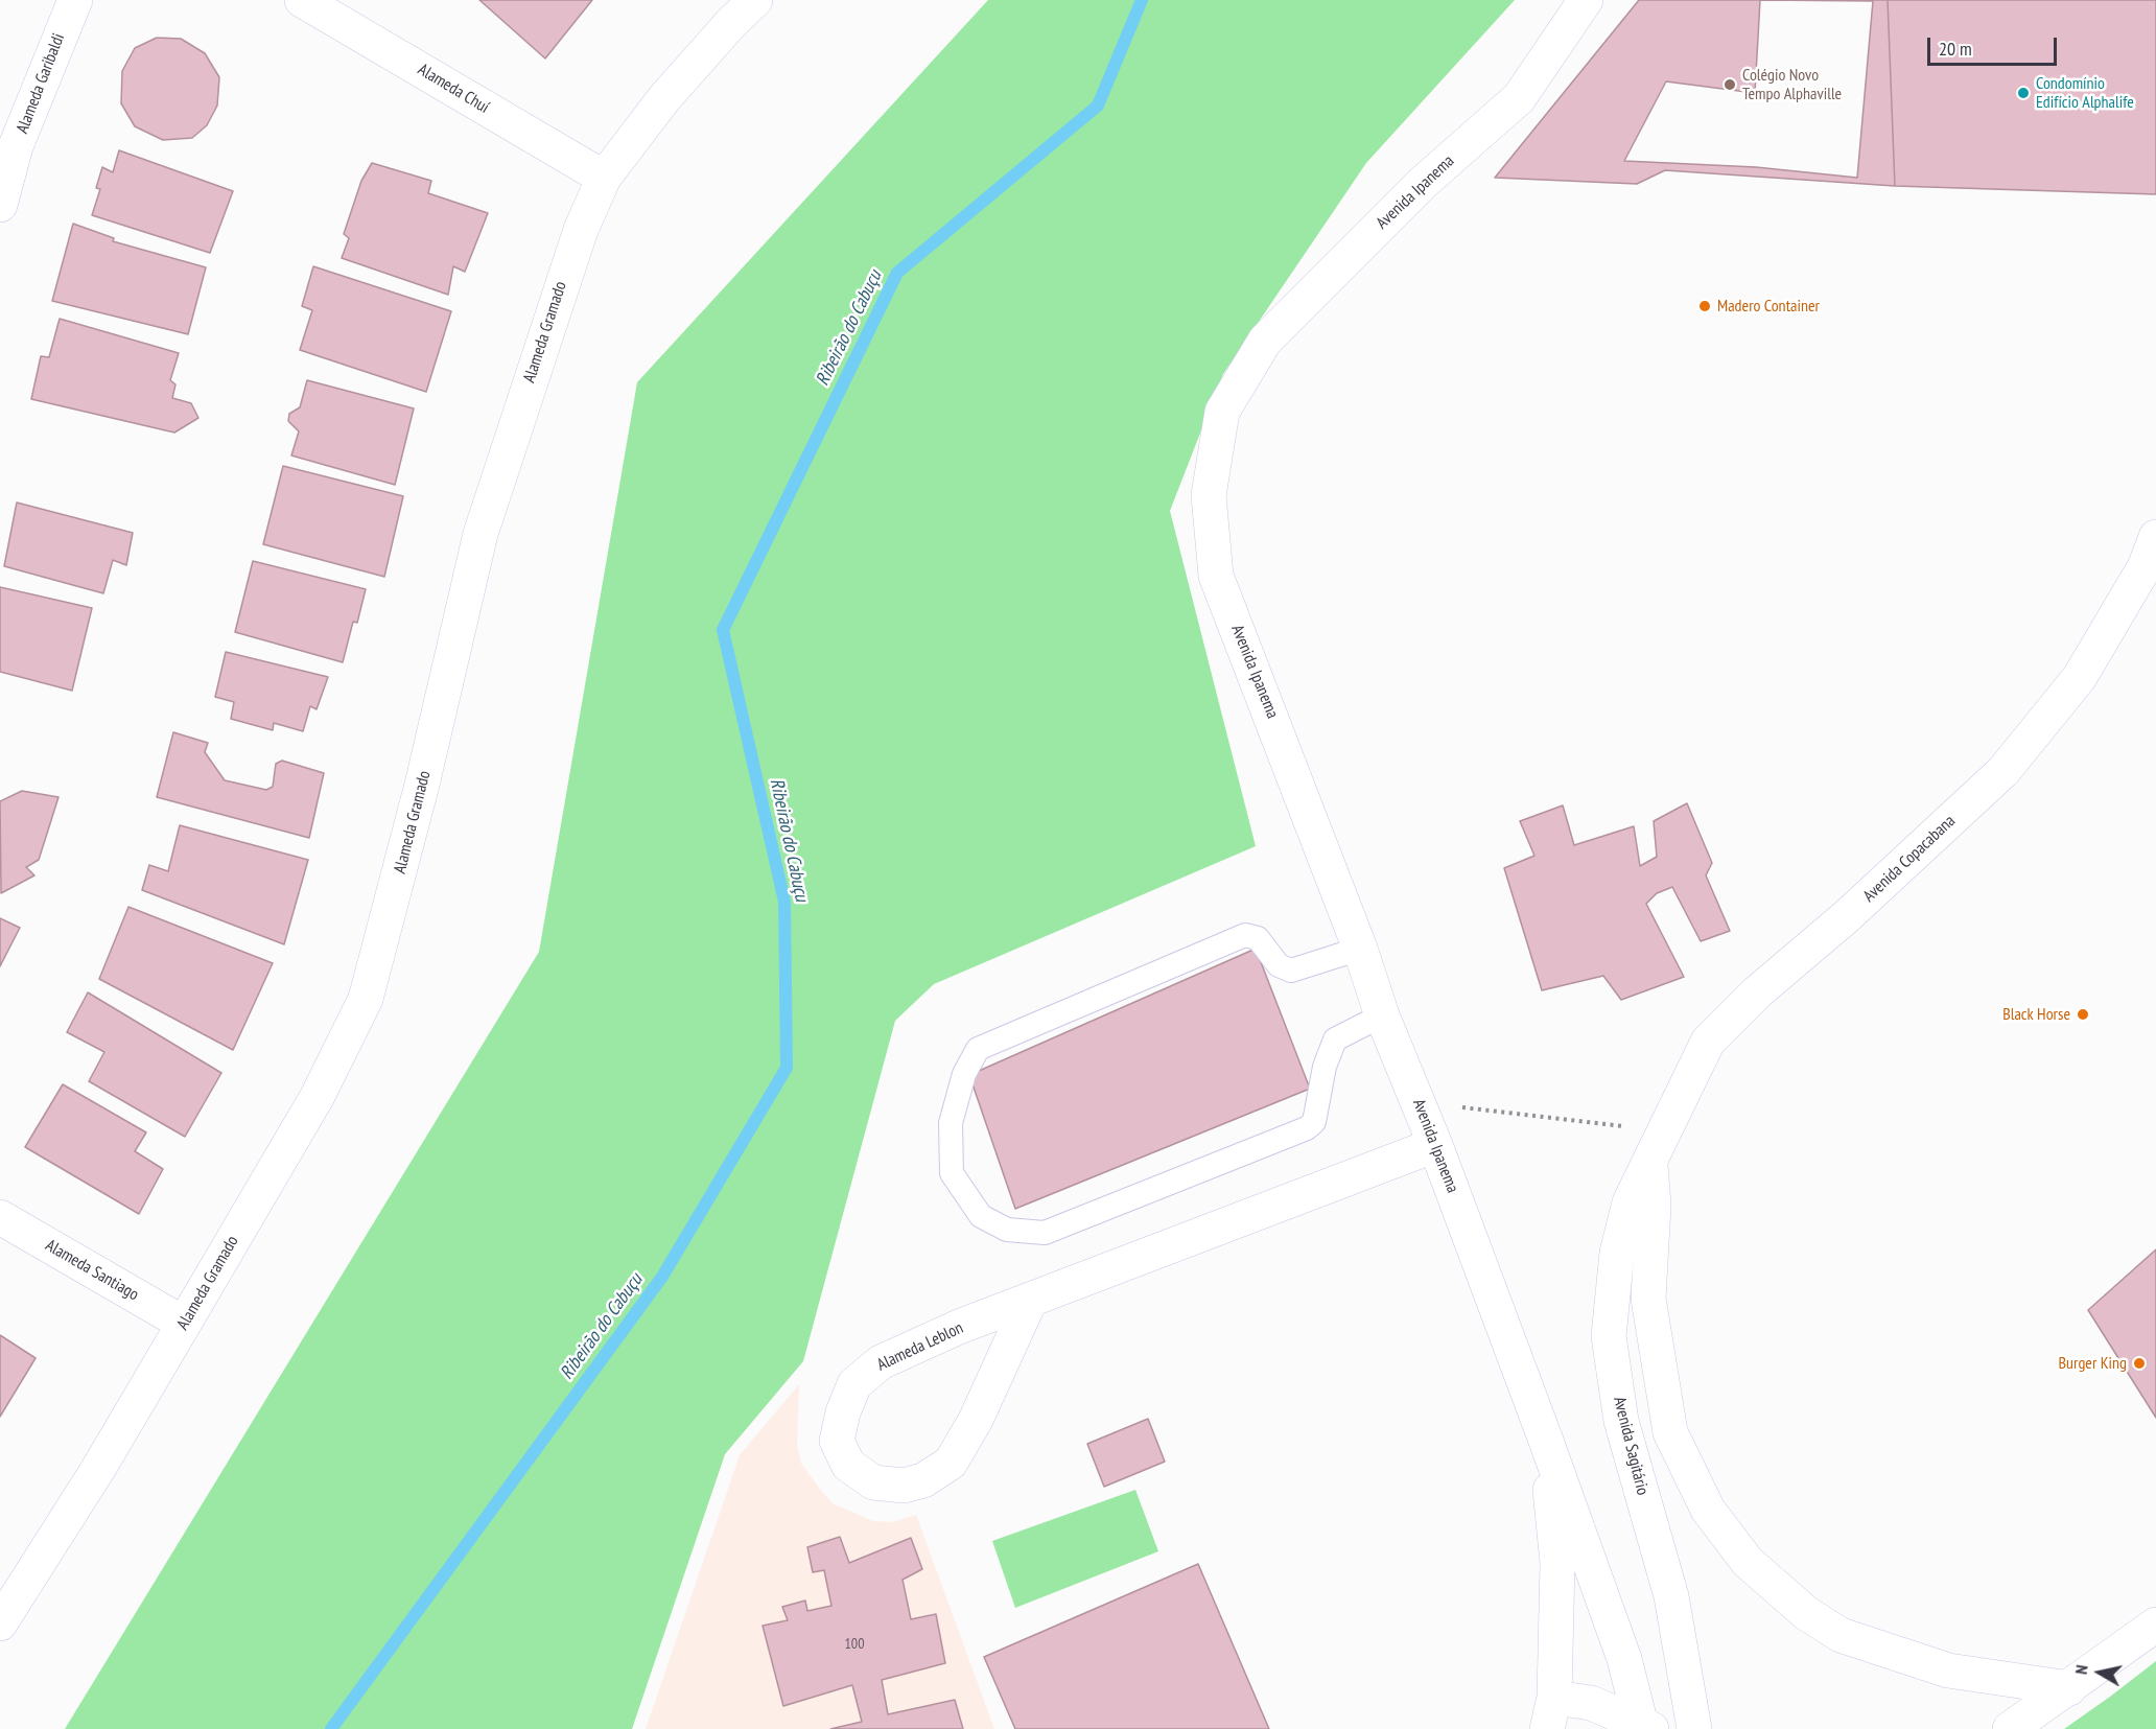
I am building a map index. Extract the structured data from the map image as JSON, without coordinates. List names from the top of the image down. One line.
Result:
{"streets":{"street":["Alameda Garibaldi","Alameda Chuí","Avenida Ipanema","Alameda Gramado","Avenida Copacabana","Alameda Santiago","Alameda Leblon","Avenida Sagitário"]},"crossings":[["Alameda Chuí","Alameda Gramado"],["Avenida Ipanema","Alameda Leblon"],["Alameda Gramado","Alameda Santiago"],["Avenida Copacabana","Avenida Sagitário"]],"water":["Ribeirão do Cabuçu"],"places":["Colégio Novo Tempo Alphaville","Condomínio Edifício Alphalife","Madero Container","Black Horse","Burger King"],"house_numbers":["100"],"scale_bar":"20 m","north":"left"}
